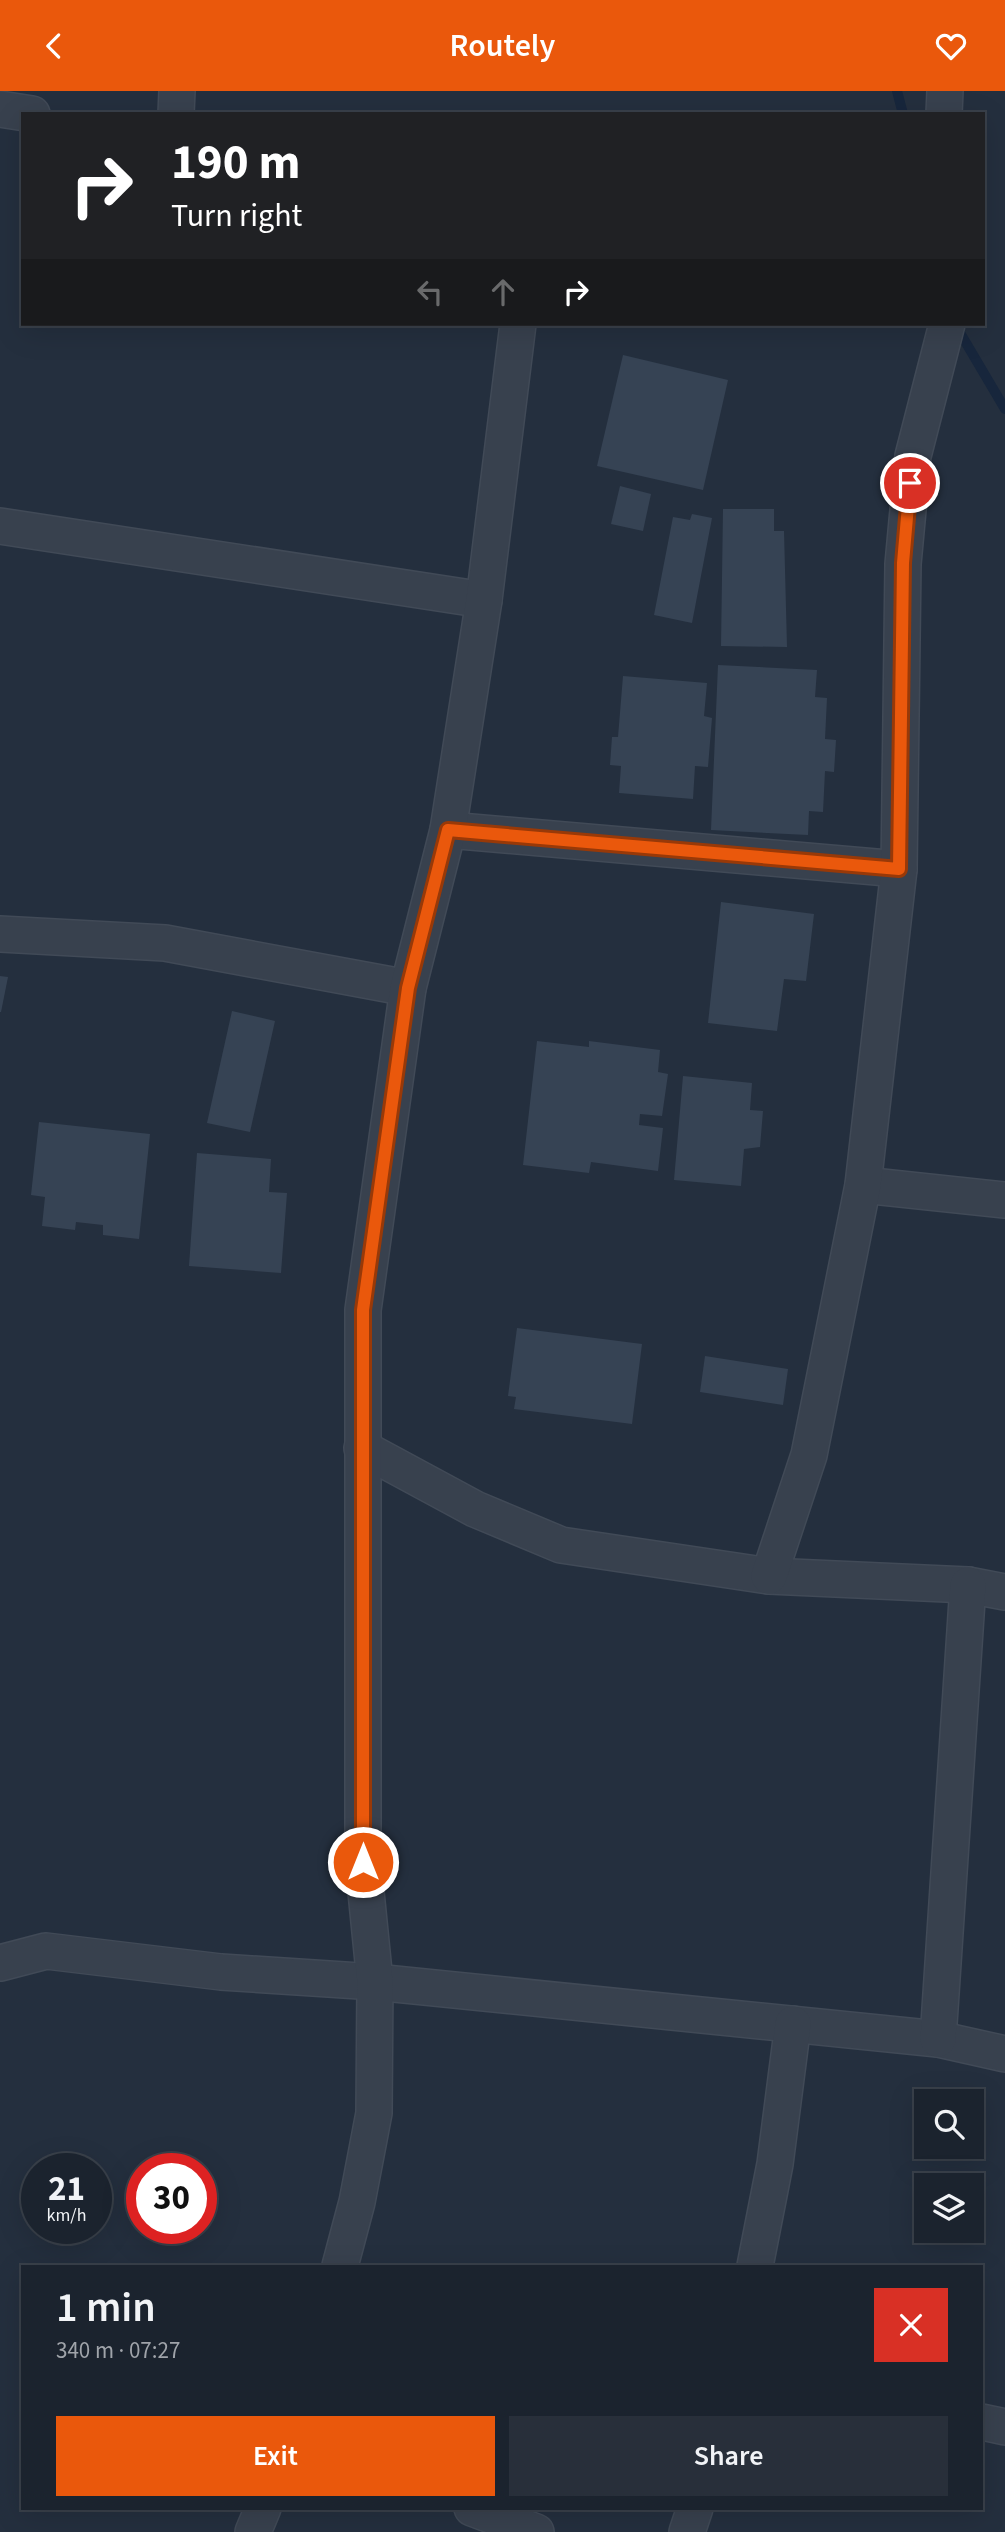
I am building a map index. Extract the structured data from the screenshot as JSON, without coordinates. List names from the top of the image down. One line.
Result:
{"page":{"header":"Routely","turn":["190 m","Turn right"],"speed":"21 km/h","limit":"30","heading":["1 min","340 m · 07:27"],"buttons":["Exit","Share"]}}
